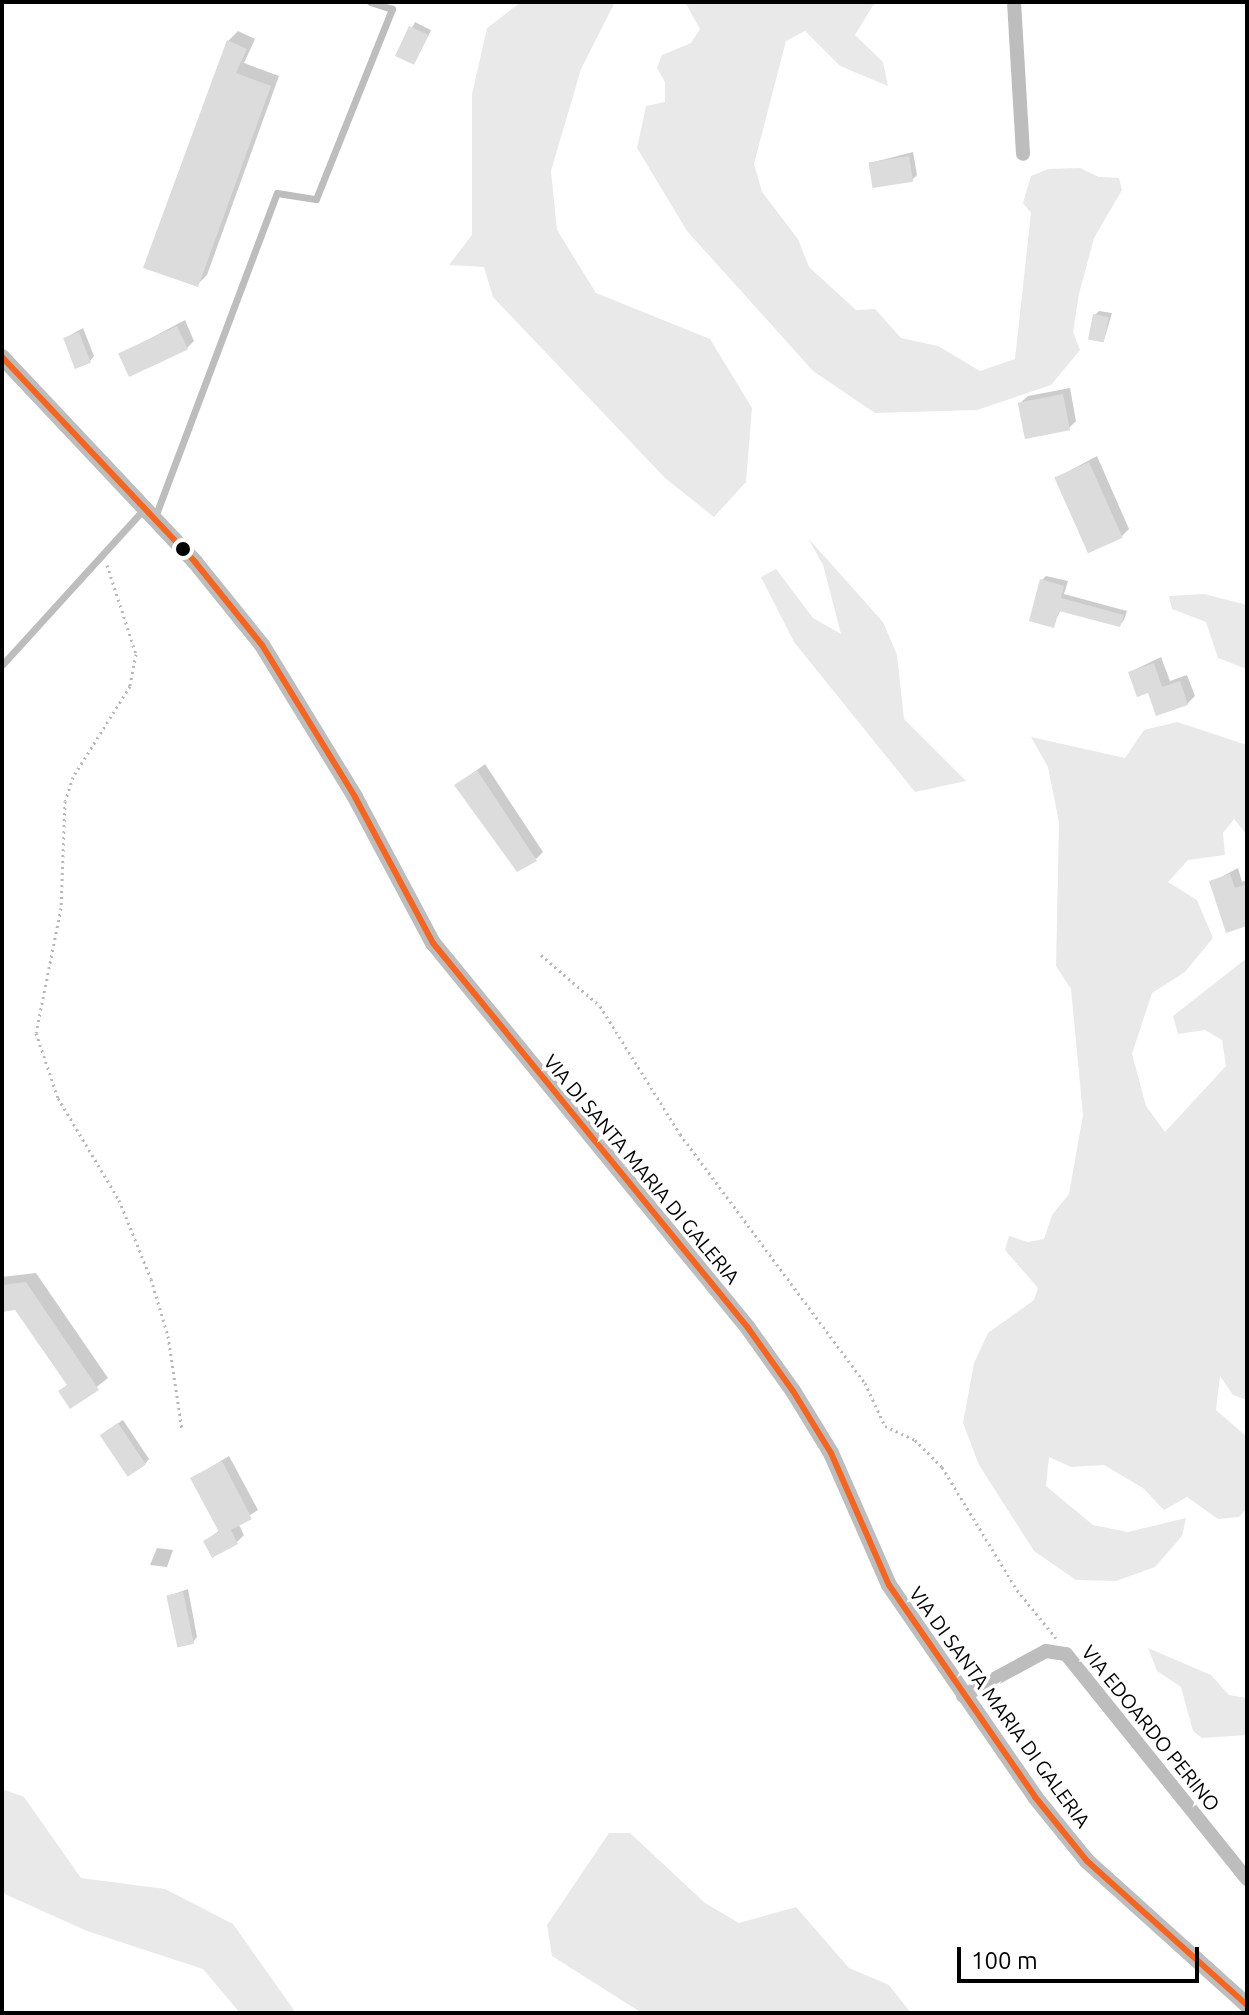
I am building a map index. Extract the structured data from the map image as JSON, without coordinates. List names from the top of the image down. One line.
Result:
{"streets":{"street":["VIA DI SANTA MARIA DI GALERIA","VIA EDOARDO PERINO"]},"crossings":[["VIA DI SANTA MARIA DI GALERIA","VIA EDOARDO PERINO"]],"scale_bar":"100 m"}
